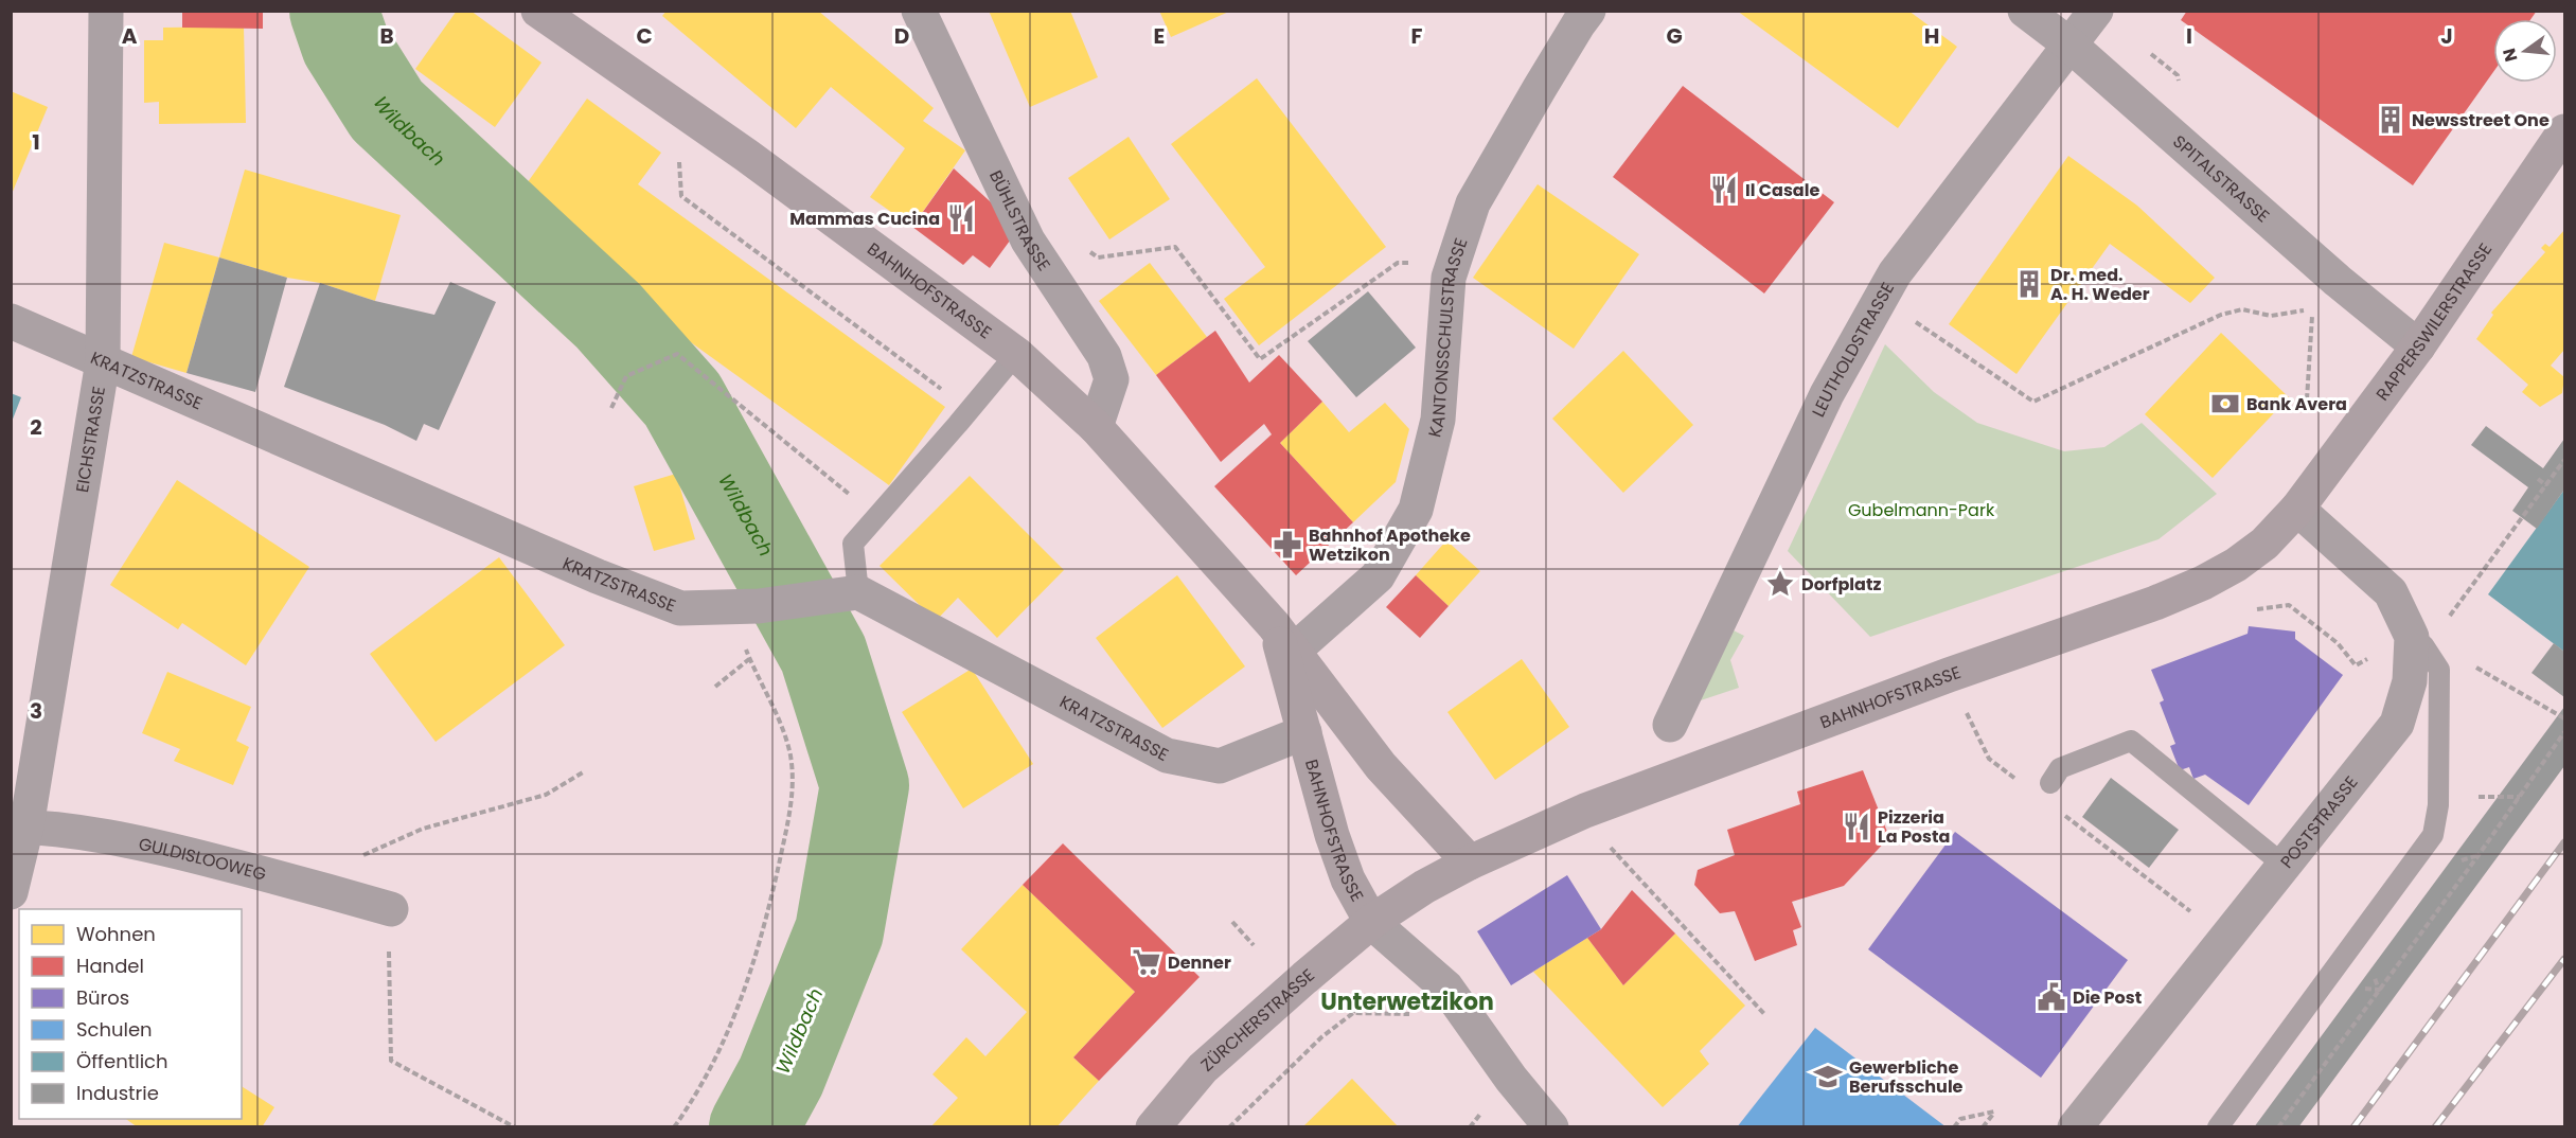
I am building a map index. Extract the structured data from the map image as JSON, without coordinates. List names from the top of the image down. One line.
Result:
{"streets":{"main road":["BAHNHOFSTRASSE","RAPPERSWILERSTRASSE","ZÜRCHERSTRASSE"],"street":["SPITALSTRASSE","BÜHLSTRASSE","KANTONSSCHULSTRASSE","LEUTHOLDSTRASSE","KRATZSTRASSE","EICHSTRASSE","POSTSTRASSE","GULDISLOOWEG"]},"crossings":[["SPITALSTRASSE","RAPPERSWILERSTRASSE"],["SPITALSTRASSE","LEUTHOLDSTRASSE"],["BÜHLSTRASSE","BAHNHOFSTRASSE"],["BAHNHOFSTRASSE","RAPPERSWILERSTRASSE"],["BAHNHOFSTRASSE","KANTONSSCHULSTRASSE"],["BAHNHOFSTRASSE","KRATZSTRASSE"],["BAHNHOFSTRASSE","POSTSTRASSE"],["BAHNHOFSTRASSE","ZÜRCHERSTRASSE"],["RAPPERSWILERSTRASSE","POSTSTRASSE"],["KRATZSTRASSE","EICHSTRASSE"],["EICHSTRASSE","GULDISLOOWEG"]],"districts":["Unterwetzikon"],"water":["Wildbach"],"parks":["Gubelmann-Park"],"places":{"building":["Newsstreet One","Dr. med. A. H. Weder"],"restaurant":["Il Casale","Mammas Cucina","Pizzeria La Posta"],"bank":["Bank Avera"],"pharmacy":["Bahnhof Apotheke Wetzikon"],"place":["Dorfplatz"],"supermarket":["Denner"],"public building":["Die Post"],"school or university":["Gewerbliche Berufsschule"]},"legend":["Wohnen","Handel","Büros","Schulen","Öffentlich","Industrie"],"north":"left","grid":{"columns":["A","B","C","D","E","F","G","H","I","J"],"rows":["1","2","3"]}}
